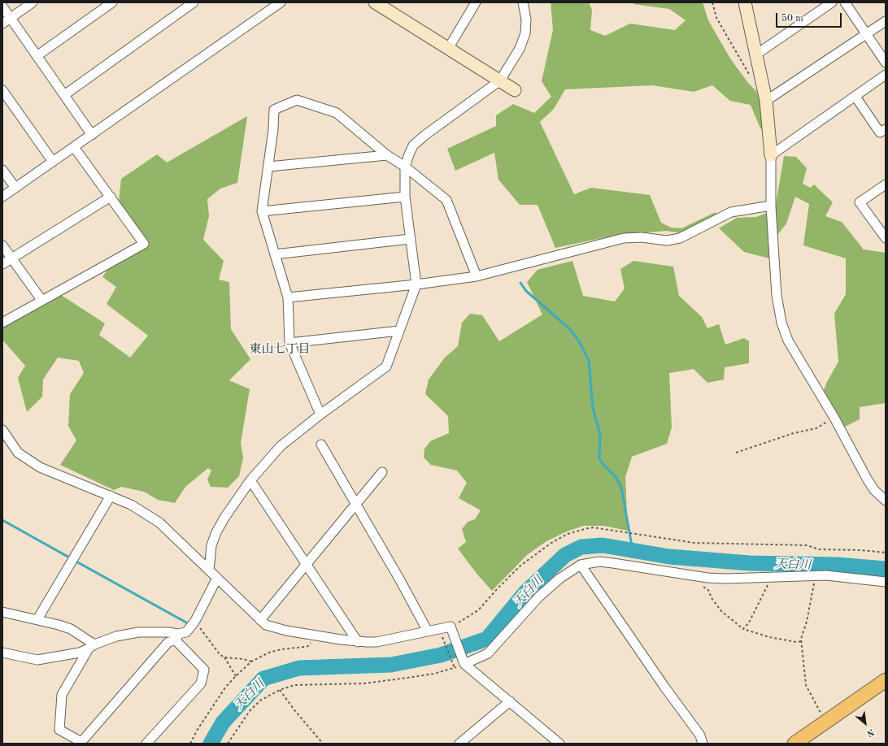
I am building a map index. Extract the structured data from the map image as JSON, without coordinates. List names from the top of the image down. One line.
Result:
{"districts":["東山七丁目"],"water":["天白川"],"scale_bar":"50 m","north":"bottom right"}
